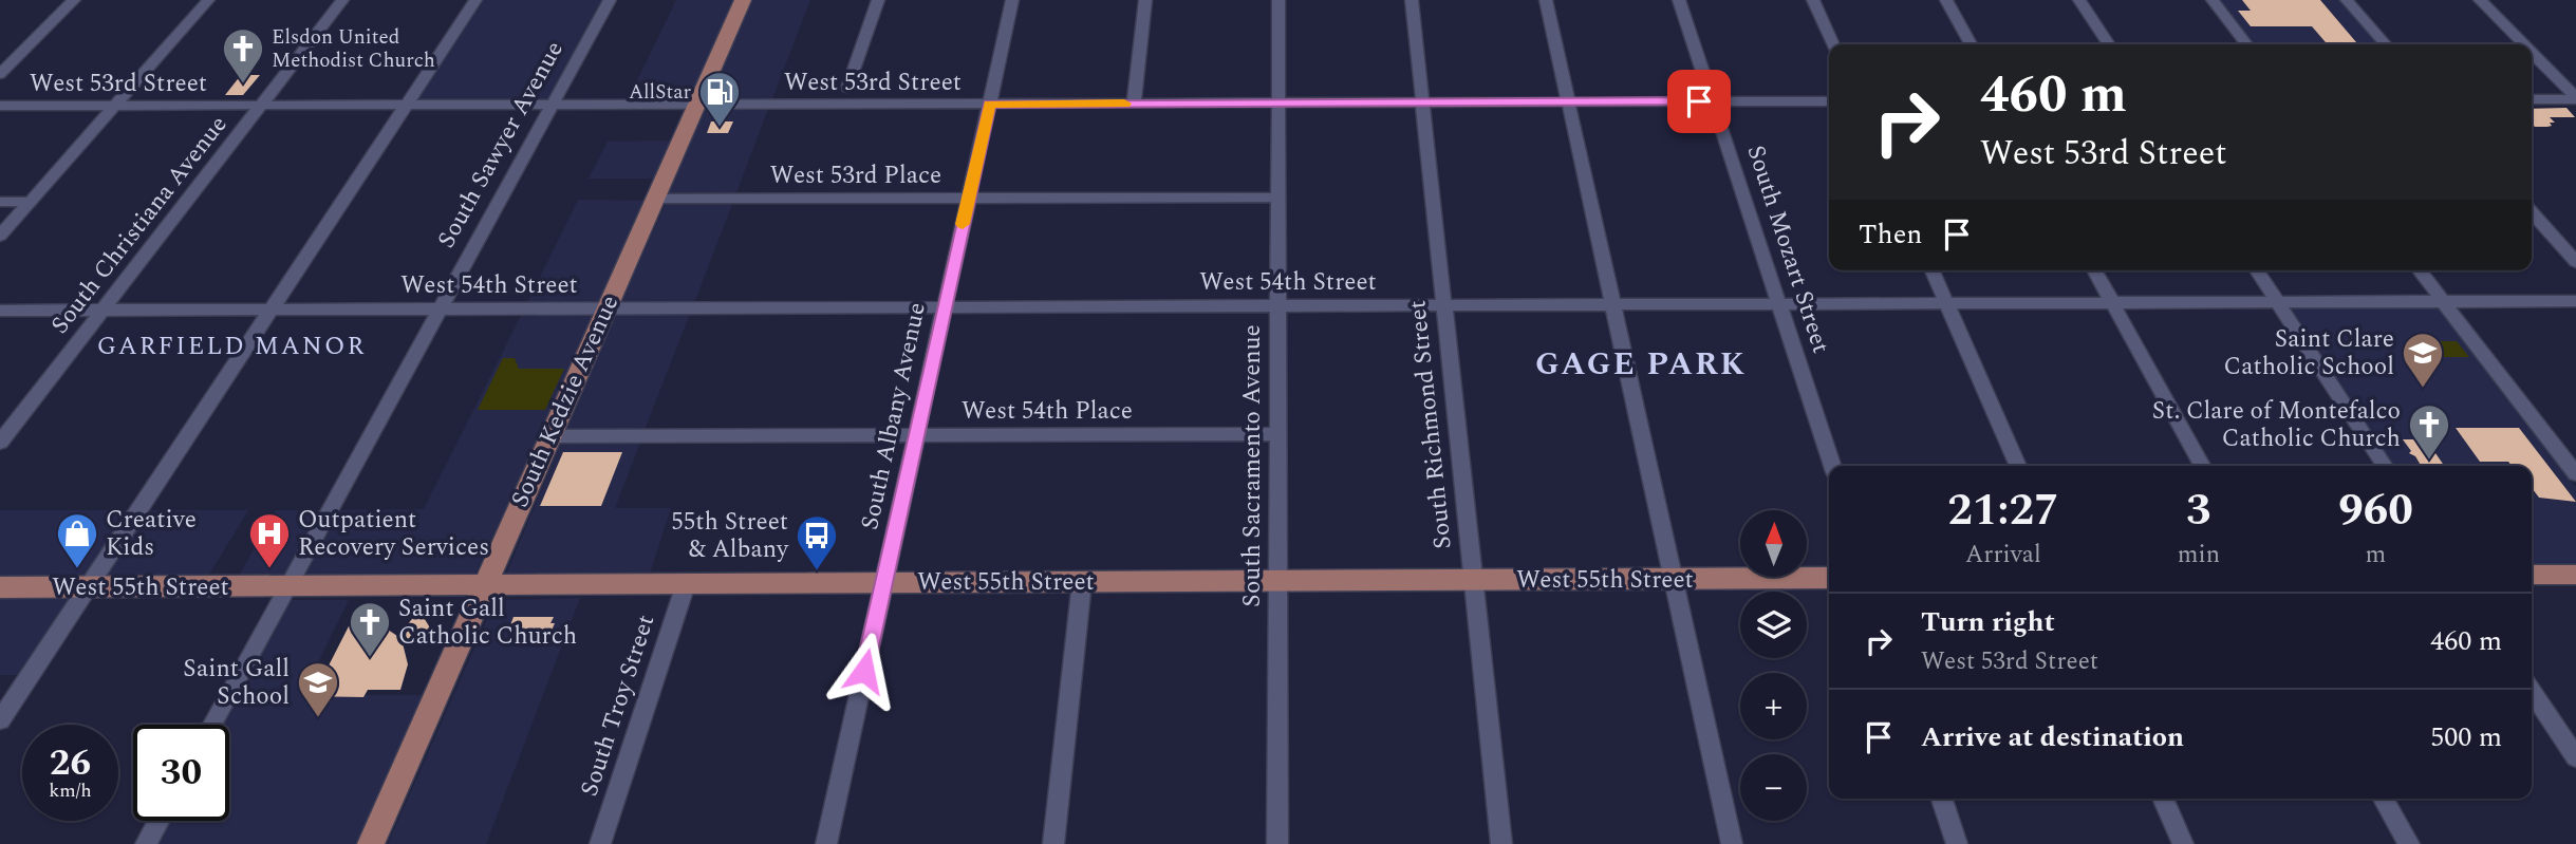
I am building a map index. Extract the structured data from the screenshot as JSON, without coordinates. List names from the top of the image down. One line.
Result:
{"streets":{"main road":["South Kedzie Avenue","West 55th Street"],"street":["West 53rd Street","South Sawyer Avenue","West 53rd Place","South Christiana Avenue","South Mozart Street","West 54th Street","West 54th Place","South Albany Avenue","South Richmond Street","South Sacramento Avenue","South Troy Street"]},"crossings":[["West 53rd Street","South Sawyer Avenue"],["West 53rd Street","South Christiana Avenue"],["West 53rd Street","South Mozart Street"],["West 53rd Street","South Kedzie Avenue"],["West 53rd Street","South Albany Avenue"],["West 53rd Street","South Richmond Street"],["West 53rd Street","South Sacramento Avenue"],["South Sawyer Avenue","West 54th Street"],["South Sawyer Avenue","West 55th Street"],["West 53rd Place","South Kedzie Avenue"],["West 53rd Place","South Albany Avenue"],["West 53rd Place","South Sacramento Avenue"],["South Christiana Avenue","West 54th Street"],["South Mozart Street","West 54th Street"],["West 54th Street","South Kedzie Avenue"],["West 54th Street","South Albany Avenue"],["West 54th Street","South Richmond Street"],["West 54th Street","South Sacramento Avenue"],["South Kedzie Avenue","West 54th Place"],["South Kedzie Avenue","West 55th Street"],["West 54th Place","South Albany Avenue"],["West 54th Place","South Sacramento Avenue"],["South Albany Avenue","West 55th Street"],["South Richmond Street","West 55th Street"],["South Sacramento Avenue","West 55th Street"],["West 55th Street","South Troy Street"]],"districts":["GARFIELD MANOR","GAGE PARK"],"places":{"church":["Elsdon United Methodist Church","St. Clare of Montefalco Catholic Church","Saint Gall Catholic Church"],"fuel station":["AllStar"],"school or university":["Saint Clare Catholic School","Saint Gall School"],"shop":["Creative Kids"],"hospital":["Outpatient Recovery Services"],"bus stop":["55th Street & Albany"]},"north":"top","page":{"turn":["460 m","West 53rd Street"],"then":"Then","eta":["21:27","Arrival","3","min","960","m"],"map_buttons":["+","−"],"list":[{"name":"Turn right","note":"West 53rd Street","value":"460 m"},{"name":"Arrive at destination","value":"500 m"}],"speed":"26 km/h","limit":"30"}}
